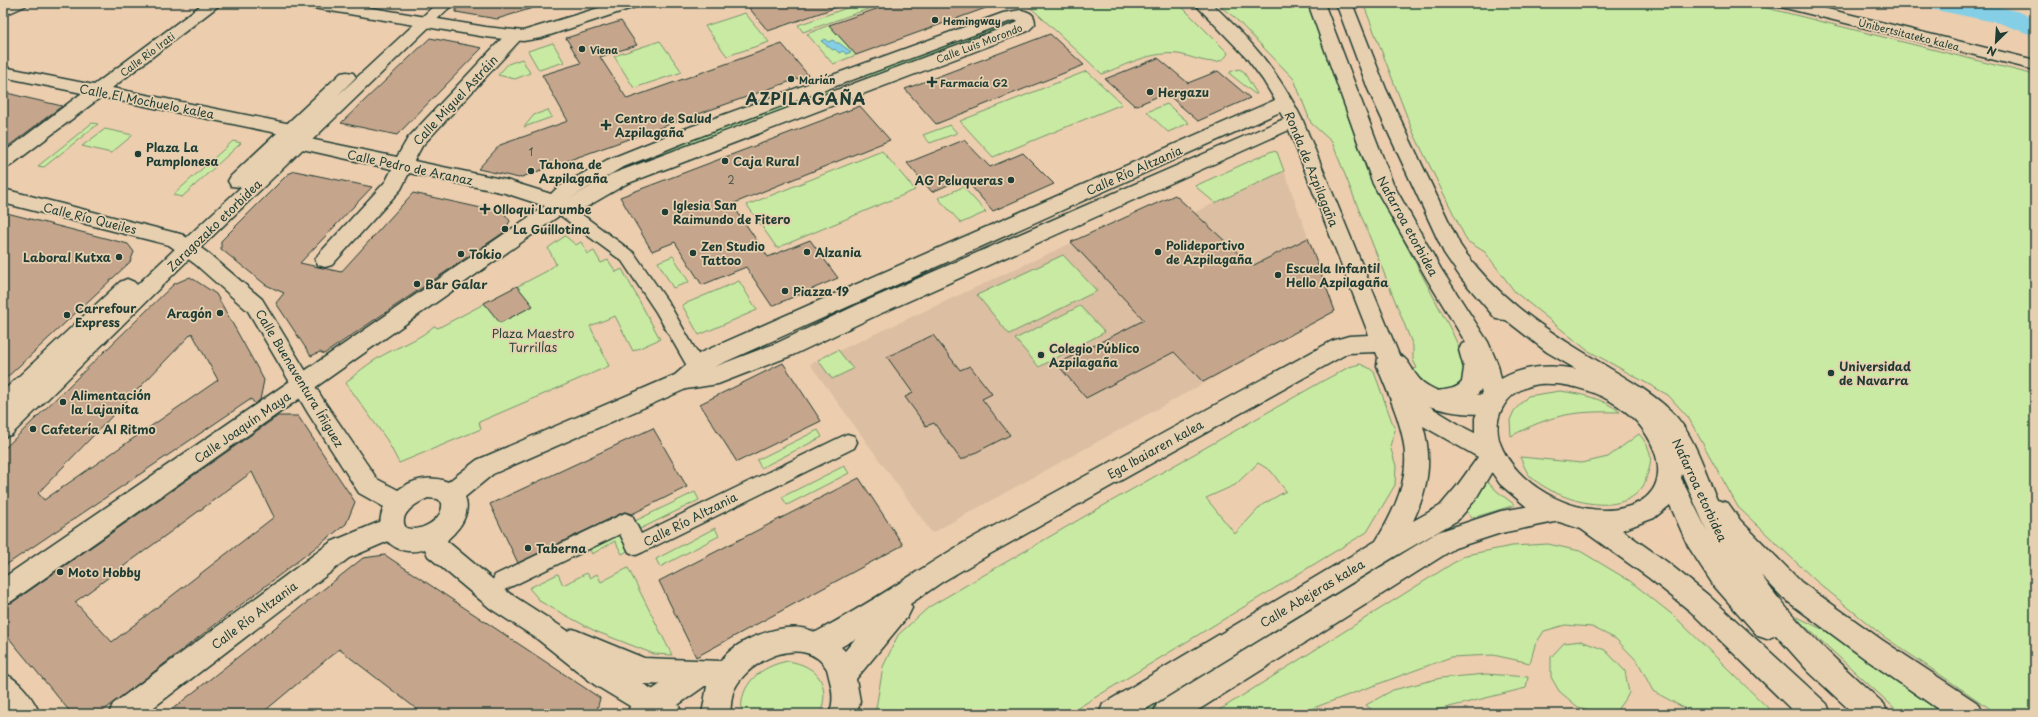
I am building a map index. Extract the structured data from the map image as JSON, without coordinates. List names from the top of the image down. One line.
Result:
{"streets":{"street":["Unibertsitateko kalea","Calle Luis Morondo","Calle Río Irati","Calle Miguel Astráin","Calle El Mochuelo kalea","Calle Pedro de Aranaz","Ronda de Azpilagaña","Calle Río Altzania","Calle Río Queiles","Zaragozako etorbidea","Nafarroa etorbidea","Calle Buenaventura Íñiguez","Calle Joaquín Maya","Ega Ibaiaren kalea","Calle Abejeras kalea"]},"crossings":[["Calle Luis Morondo","Calle Pedro de Aranaz"],["Calle Luis Morondo","Calle Joaquín Maya"],["Calle Río Irati","Calle El Mochuelo kalea"],["Calle Miguel Astráin","Calle Pedro de Aranaz"],["Calle El Mochuelo kalea","Calle Pedro de Aranaz"],["Calle El Mochuelo kalea","Zaragozako etorbidea"],["Calle Pedro de Aranaz","Calle Río Altzania"],["Calle Pedro de Aranaz","Zaragozako etorbidea"],["Calle Pedro de Aranaz","Calle Joaquín Maya"],["Ronda de Azpilagaña","Calle Río Altzania"],["Ronda de Azpilagaña","Nafarroa etorbidea"],["Ronda de Azpilagaña","Ega Ibaiaren kalea"],["Ronda de Azpilagaña","Calle Abejeras kalea"],["Calle Río Altzania","Calle Buenaventura Íñiguez"],["Calle Río Queiles","Zaragozako etorbidea"],["Calle Río Queiles","Calle Buenaventura Íñiguez"],["Zaragozako etorbidea","Calle Buenaventura Íñiguez"],["Calle Buenaventura Íñiguez","Calle Joaquín Maya"]],"districts":["AZPILAGAÑA"],"parks":["Plaza Maestro Turrillas"],"places":{"other":["Hemingway","Viena","Marián","Hergazu","Plaza La Pamplonesa","Caja Rural","Tahona de Azpilagaña","AG Peluqueras","Iglesia San Raimundo de Fitero","La Guillotina","Alzania","Polideportivo de Azpilagaña","Zen Studio Tattoo","Tokio","Laboral Kutxa","Escuela Infantil Hello Azpilagaña","Bar Galar","Piazza 19","Aragón","Carrefour Express","Colegio Público Azpilagaña","Universidad de Navarra","Alimentación la Lajanita","Cafetería Al Ritmo","Taberna","Moto Hobby"],"health":["Farmacía G2","Centro de Salud Azpilagaña","Olloqui Larumbe"]},"house_numbers":["1","2"],"north":"bottom left"}
